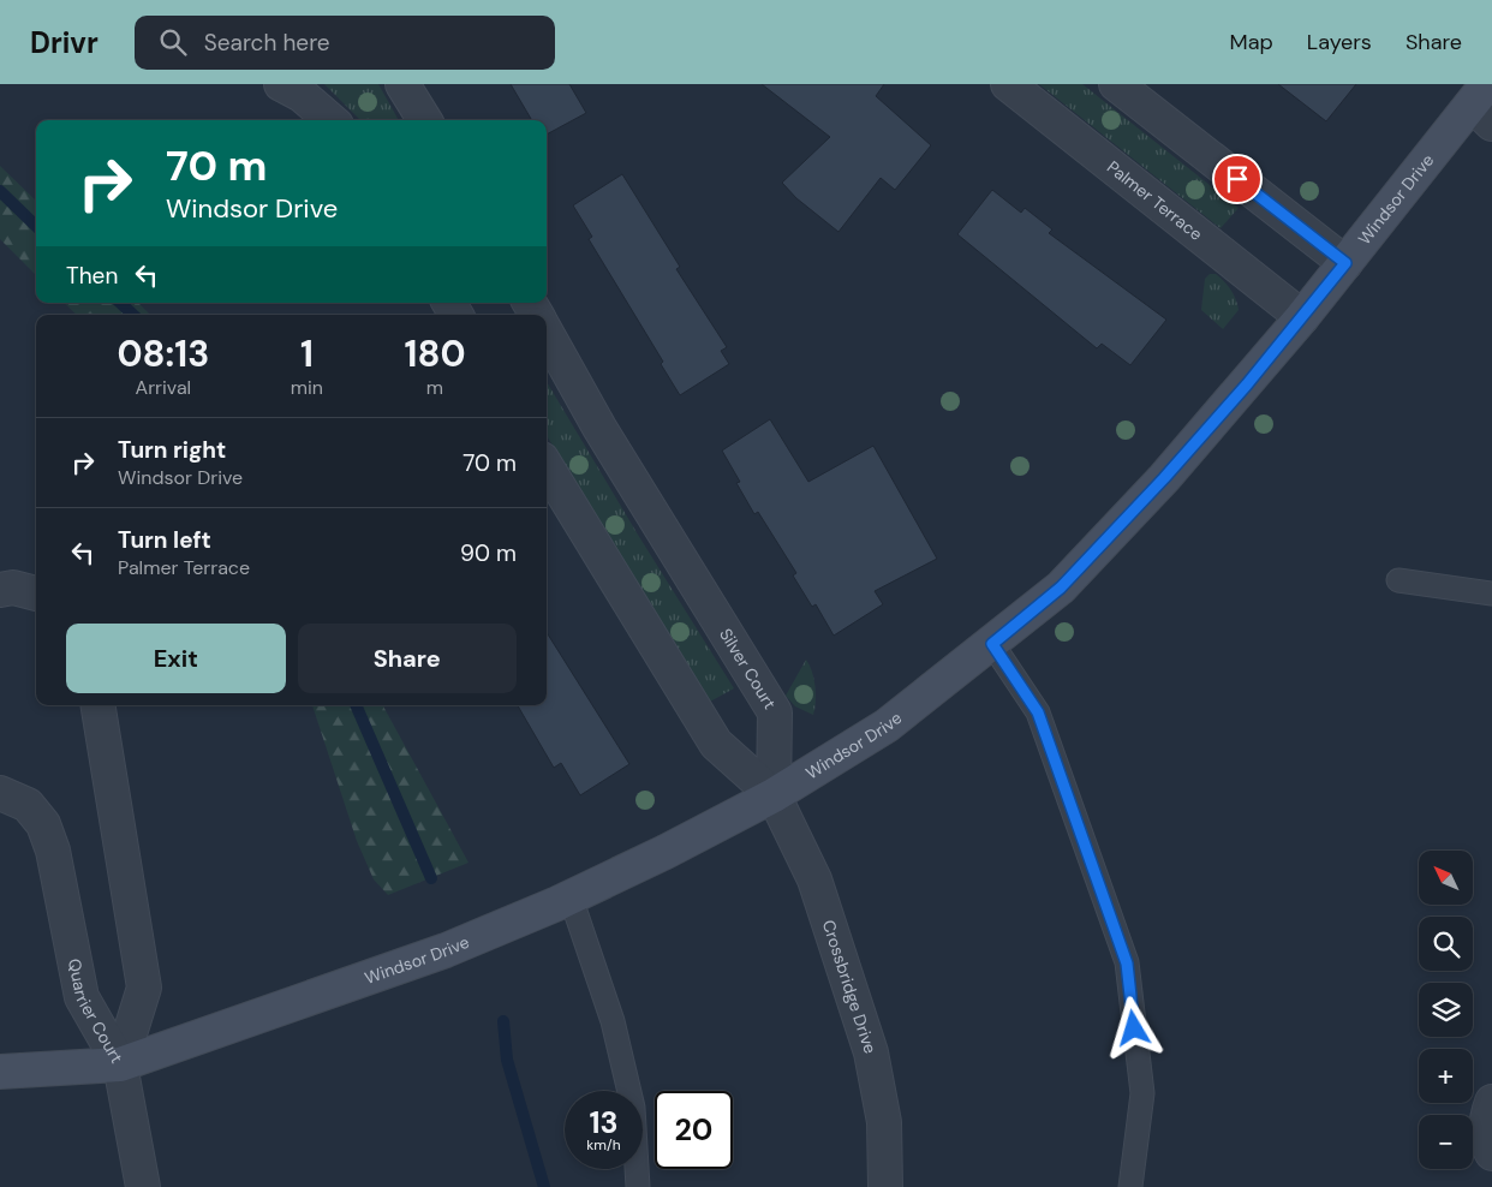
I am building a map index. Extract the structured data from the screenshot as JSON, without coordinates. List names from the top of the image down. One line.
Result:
{"streets":{"street":["Windsor Drive","Palmer Terrace","Silver Court","Crossbridge Drive","Quarrier Court"]},"crossings":[["Windsor Drive","Palmer Terrace"],["Windsor Drive","Silver Court"],["Windsor Drive","Crossbridge Drive"],["Windsor Drive","Quarrier Court"],["Silver Court","Crossbridge Drive"]],"north":"top left","page":{"header":"Drivr","search":"Search here","nav":["Map","Layers","Share"],"turn":["70 m","Windsor Drive"],"then":"Then","eta":["08:13","Arrival","1","min","180","m"],"list":[{"name":"Turn right","note":"Windsor Drive","value":"70 m"},{"name":"Turn left","note":"Palmer Terrace","value":"90 m"}],"buttons":["Exit","Share"],"map_buttons":["+","−"],"speed":"13 km/h","limit":"20"}}
